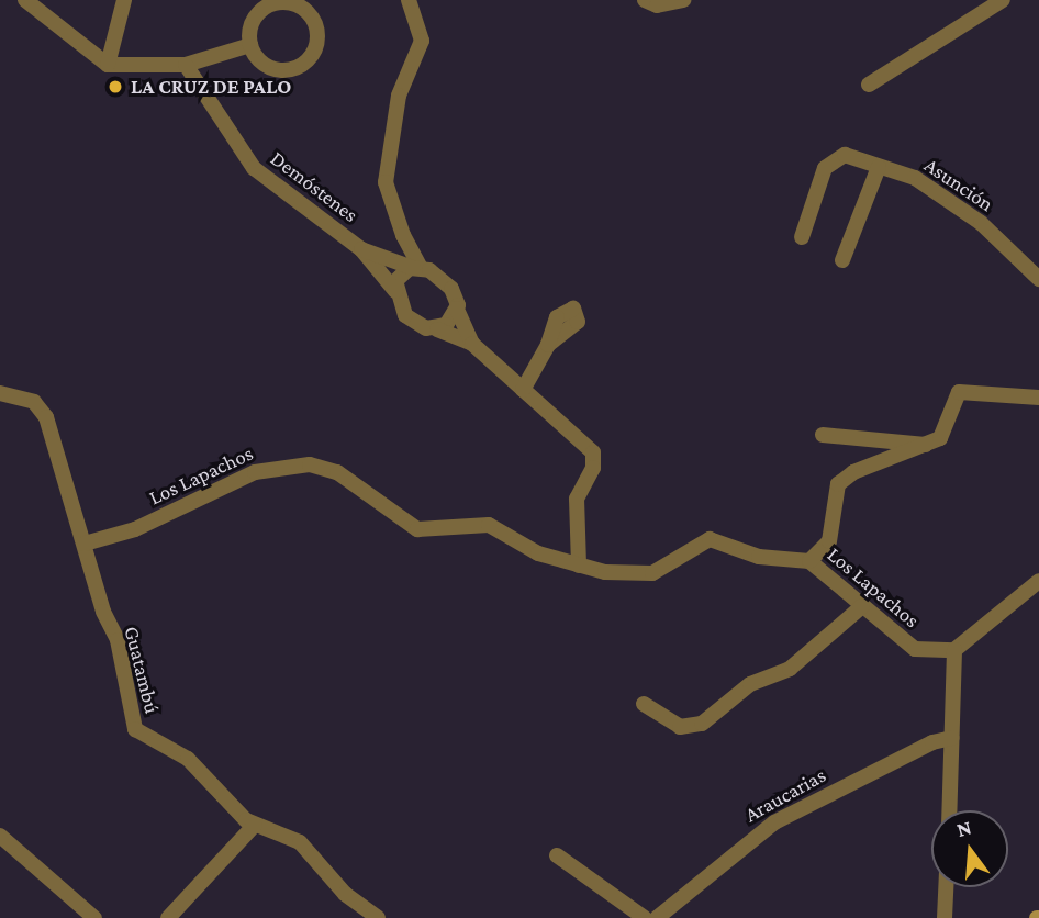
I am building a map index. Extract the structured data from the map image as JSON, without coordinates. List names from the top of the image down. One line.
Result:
{"streets":{"street":["Asunción","Demóstenes","Los Lapachos","Guatambú","Araucarias"]},"crossings":[["Los Lapachos","Guatambú"]],"places":["LA CRUZ DE PALO"],"north":"top"}
